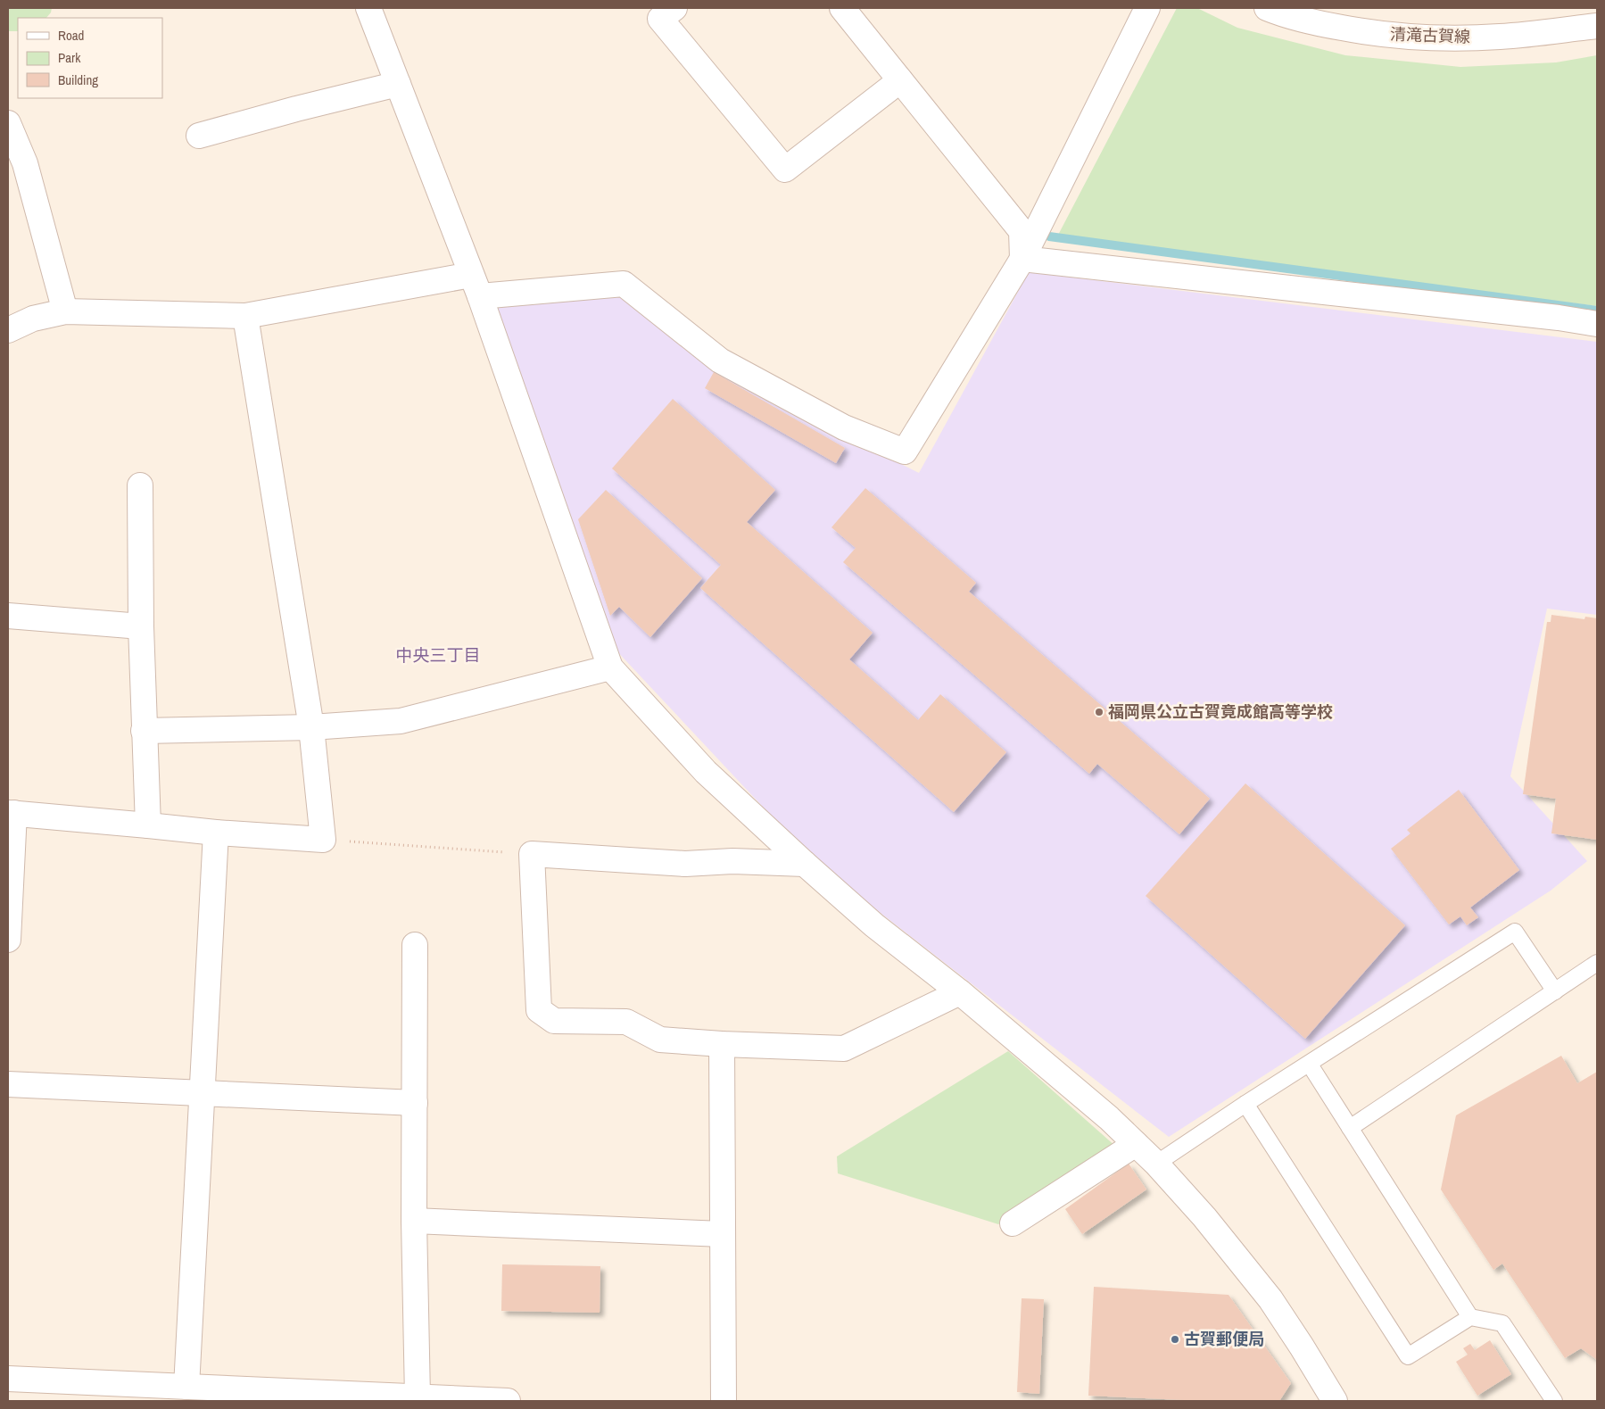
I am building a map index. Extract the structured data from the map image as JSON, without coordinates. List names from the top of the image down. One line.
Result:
{"streets":{"street":["清滝古賀線"]},"districts":["中央三丁目"],"places":["福岡県公立古賀竟成館高等学校","古賀郵便局"],"legend":["Road","Park","Building"]}
